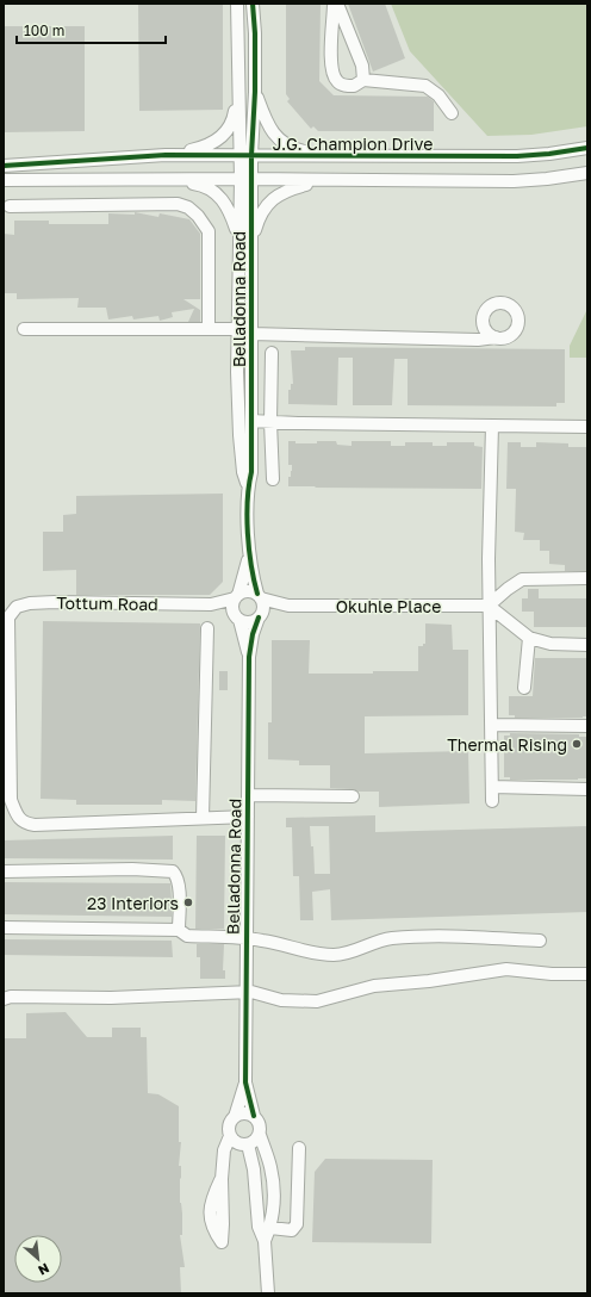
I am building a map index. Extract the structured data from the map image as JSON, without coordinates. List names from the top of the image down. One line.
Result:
{"streets":{"street":["J.G. Champion Drive","Belladonna Road","Tottum Road","Okuhle Place"]},"crossings":[["J.G. Champion Drive","Belladonna Road"],["Belladonna Road","Tottum Road"],["Belladonna Road","Okuhle Place"],["Tottum Road","Okuhle Place"]],"places":["Thermal Rising","23 Interiors"],"scale_bar":"100 m","north":"bottom right"}
